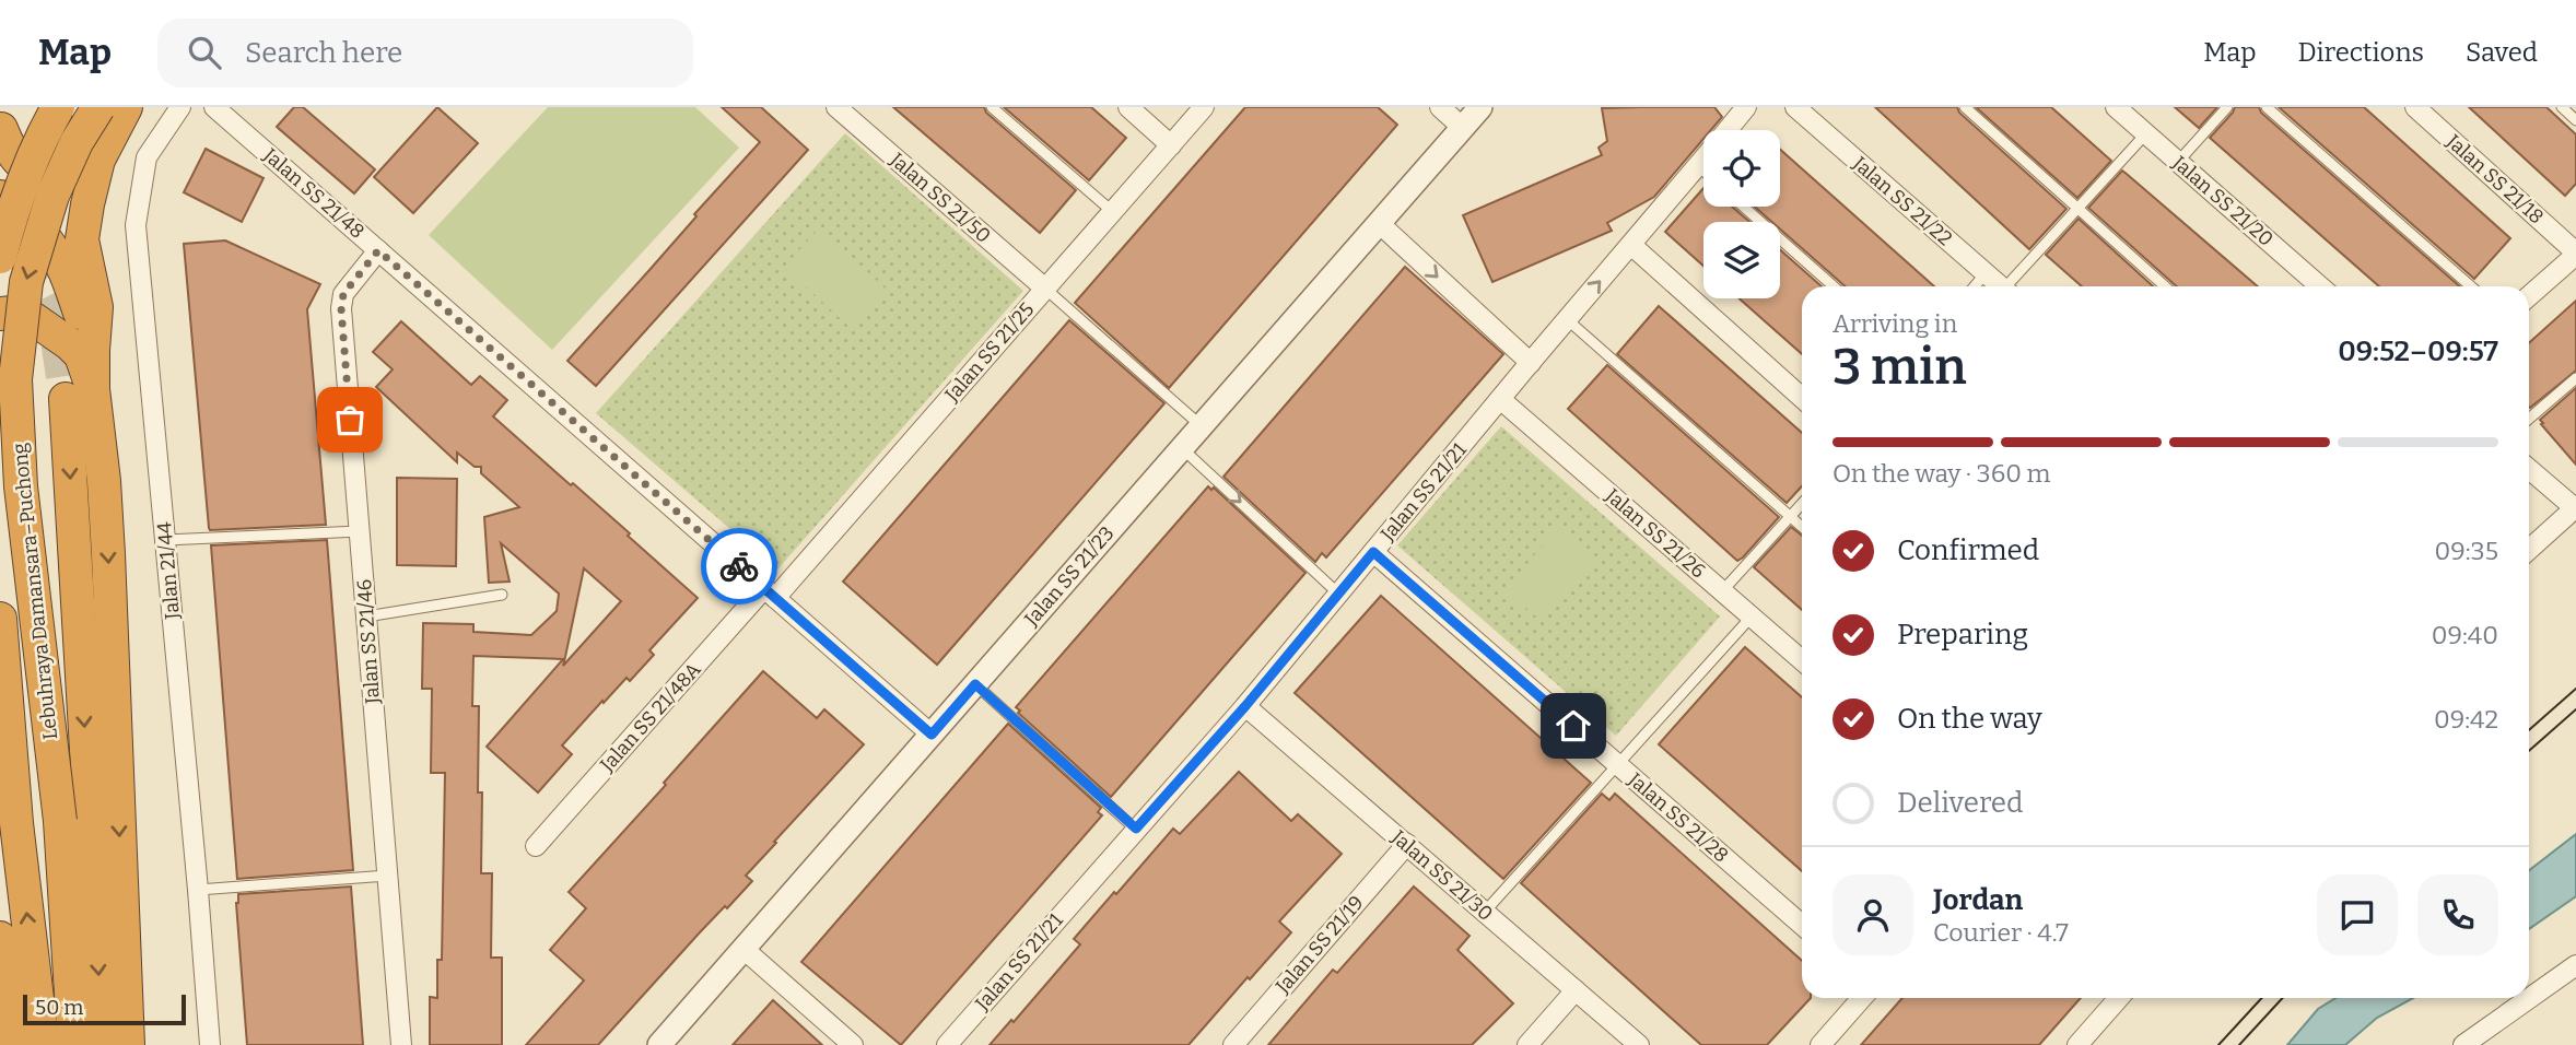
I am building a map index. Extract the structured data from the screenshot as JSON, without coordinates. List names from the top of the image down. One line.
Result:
{"streets":{"highway":["Lebuhraya Damansara–Puchong"],"street":["Jalan SS 21/18","Jalan SS 21/48","Jalan SS 21/50","Jalan SS 21/22","Jalan SS 21/20","Jalan SS 21/25","Jalan SS 21/21","Jalan SS 21/26","Jalan 21/44","Jalan SS 21/23","Jalan SS 21/46","Jalan SS 21/48A","Jalan SS 21/28","Jalan SS 21/30","Jalan SS 21/19"]},"crossings":[["Jalan SS 21/48","Jalan SS 21/25"],["Jalan SS 21/48","Jalan SS 21/23"],["Jalan SS 21/48","Jalan SS 21/46"],["Jalan SS 21/48","Jalan SS 21/48A"],["Jalan SS 21/50","Jalan SS 21/25"],["Jalan SS 21/25","Jalan SS 21/48A"],["Jalan SS 21/21","Jalan SS 21/26"],["Jalan SS 21/21","Jalan SS 21/28"],["Jalan SS 21/21","Jalan SS 21/30"],["Jalan SS 21/30","Jalan SS 21/19"]],"scale_bar":"50 m","page":{"header":"Map","search":"Search here","nav":["Map","Directions","Saved"],"heading":["3 min","Arriving in","09:52–09:57"],"panel":["Jordan","Courier · 4.7"],"bar":"On the way · 360 m","list":[["Confirmed","09:35"],["Preparing","09:40"],["On the way","09:42"],"Delivered"],"scale":"50 m"}}
